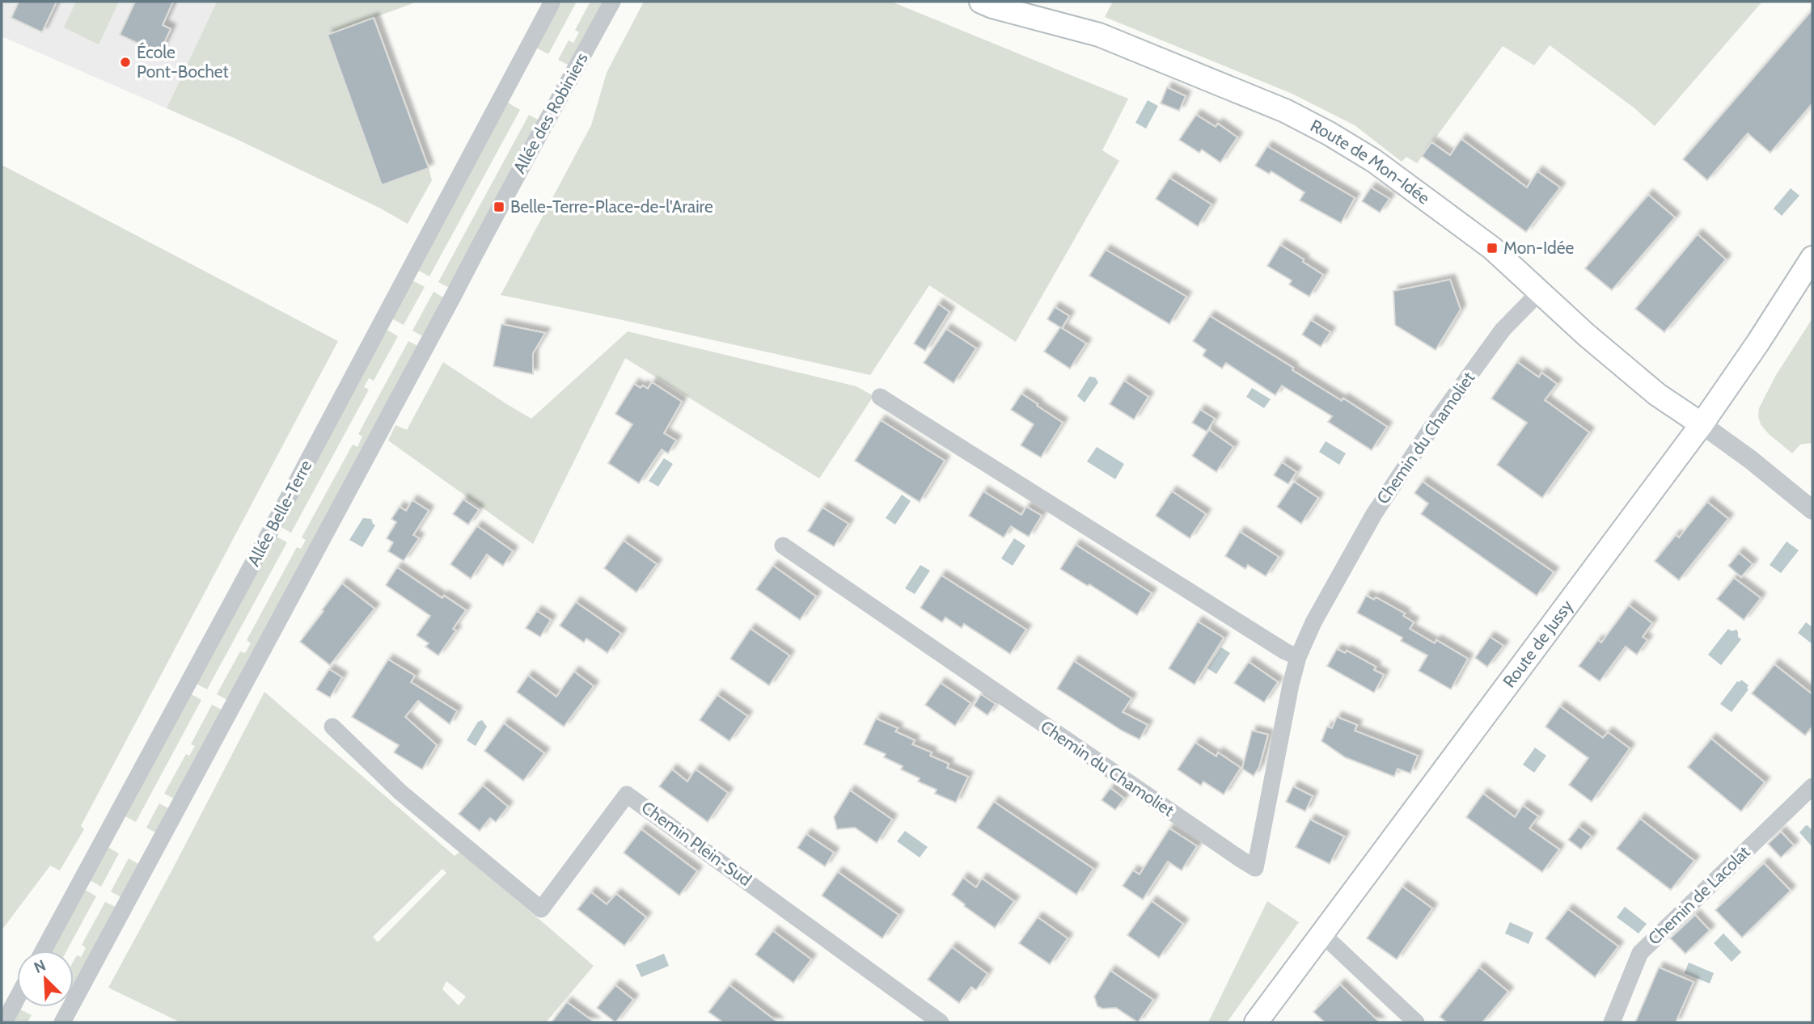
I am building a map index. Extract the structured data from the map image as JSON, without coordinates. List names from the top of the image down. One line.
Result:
{"streets":{"main road":["Route de Mon-Idée","Route de Jussy"],"street":["Allée des Robiniers","Chemin du Chamoliet","Allée Belle-Terre","Chemin Plein-Sud","Chemin de Lacolat"]},"crossings":[["Route de Mon-Idée","Chemin du Chamoliet"],["Route de Mon-Idée","Route de Jussy"]],"places":{"other":["École Pont-Bochet"],"transit":["Belle-Terre-Place-de-l'Araire","Mon-Idée"]},"north":"top left"}
